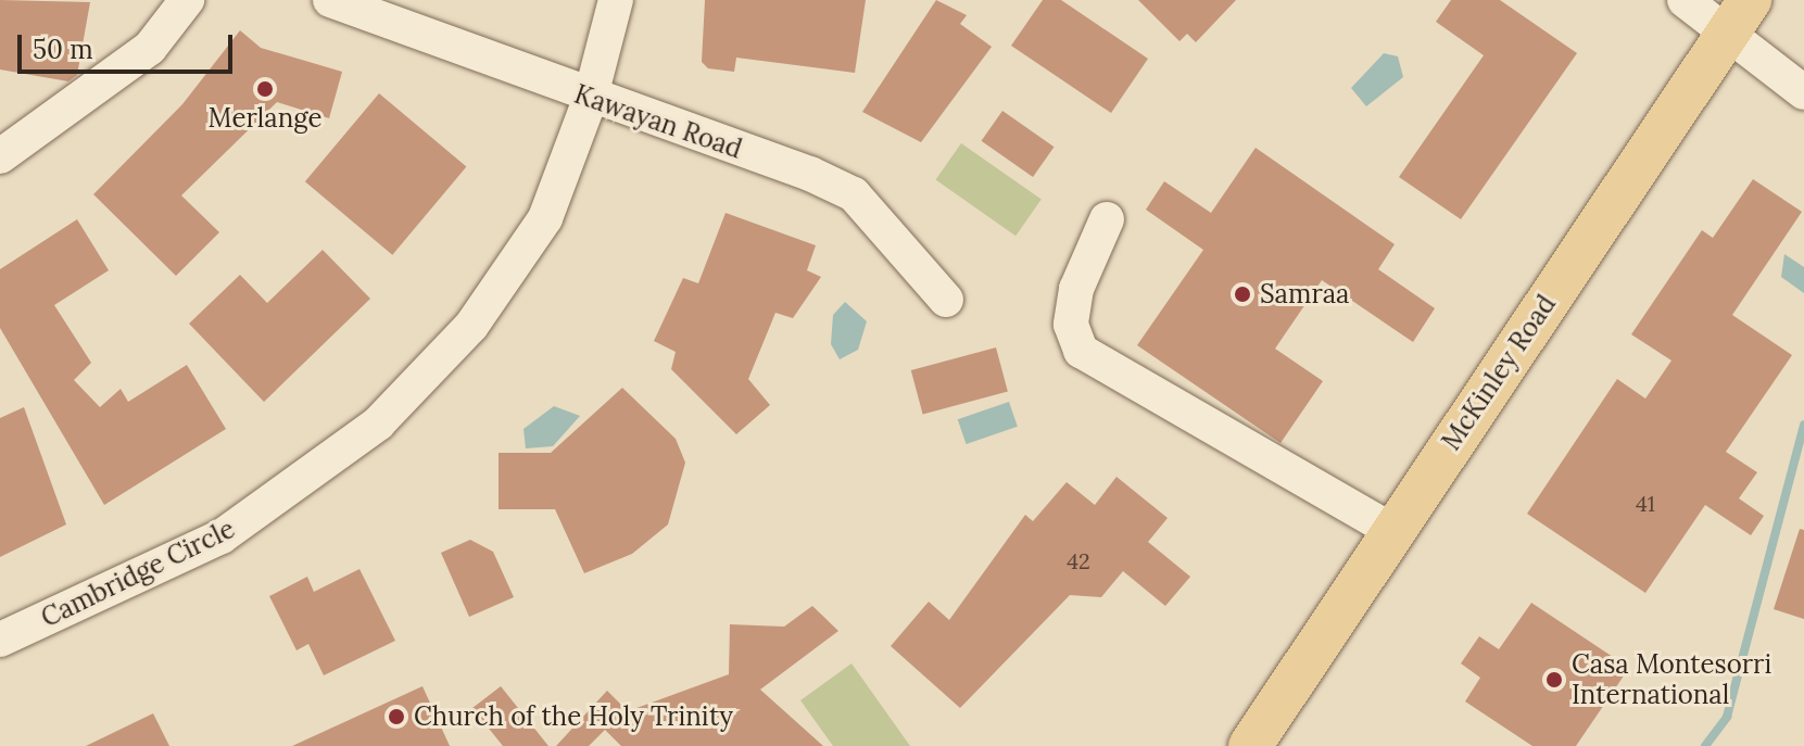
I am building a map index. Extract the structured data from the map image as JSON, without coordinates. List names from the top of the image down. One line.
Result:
{"streets":{"main road":["McKinley Road"],"street":["Kawayan Road","Cambridge Circle"]},"crossings":[["Kawayan Road","Cambridge Circle"]],"places":["Merlange","Samraa","Casa Montesorri International","Church of the Holy Trinity"],"house_numbers":["41","42"],"scale_bar":"50 m"}
